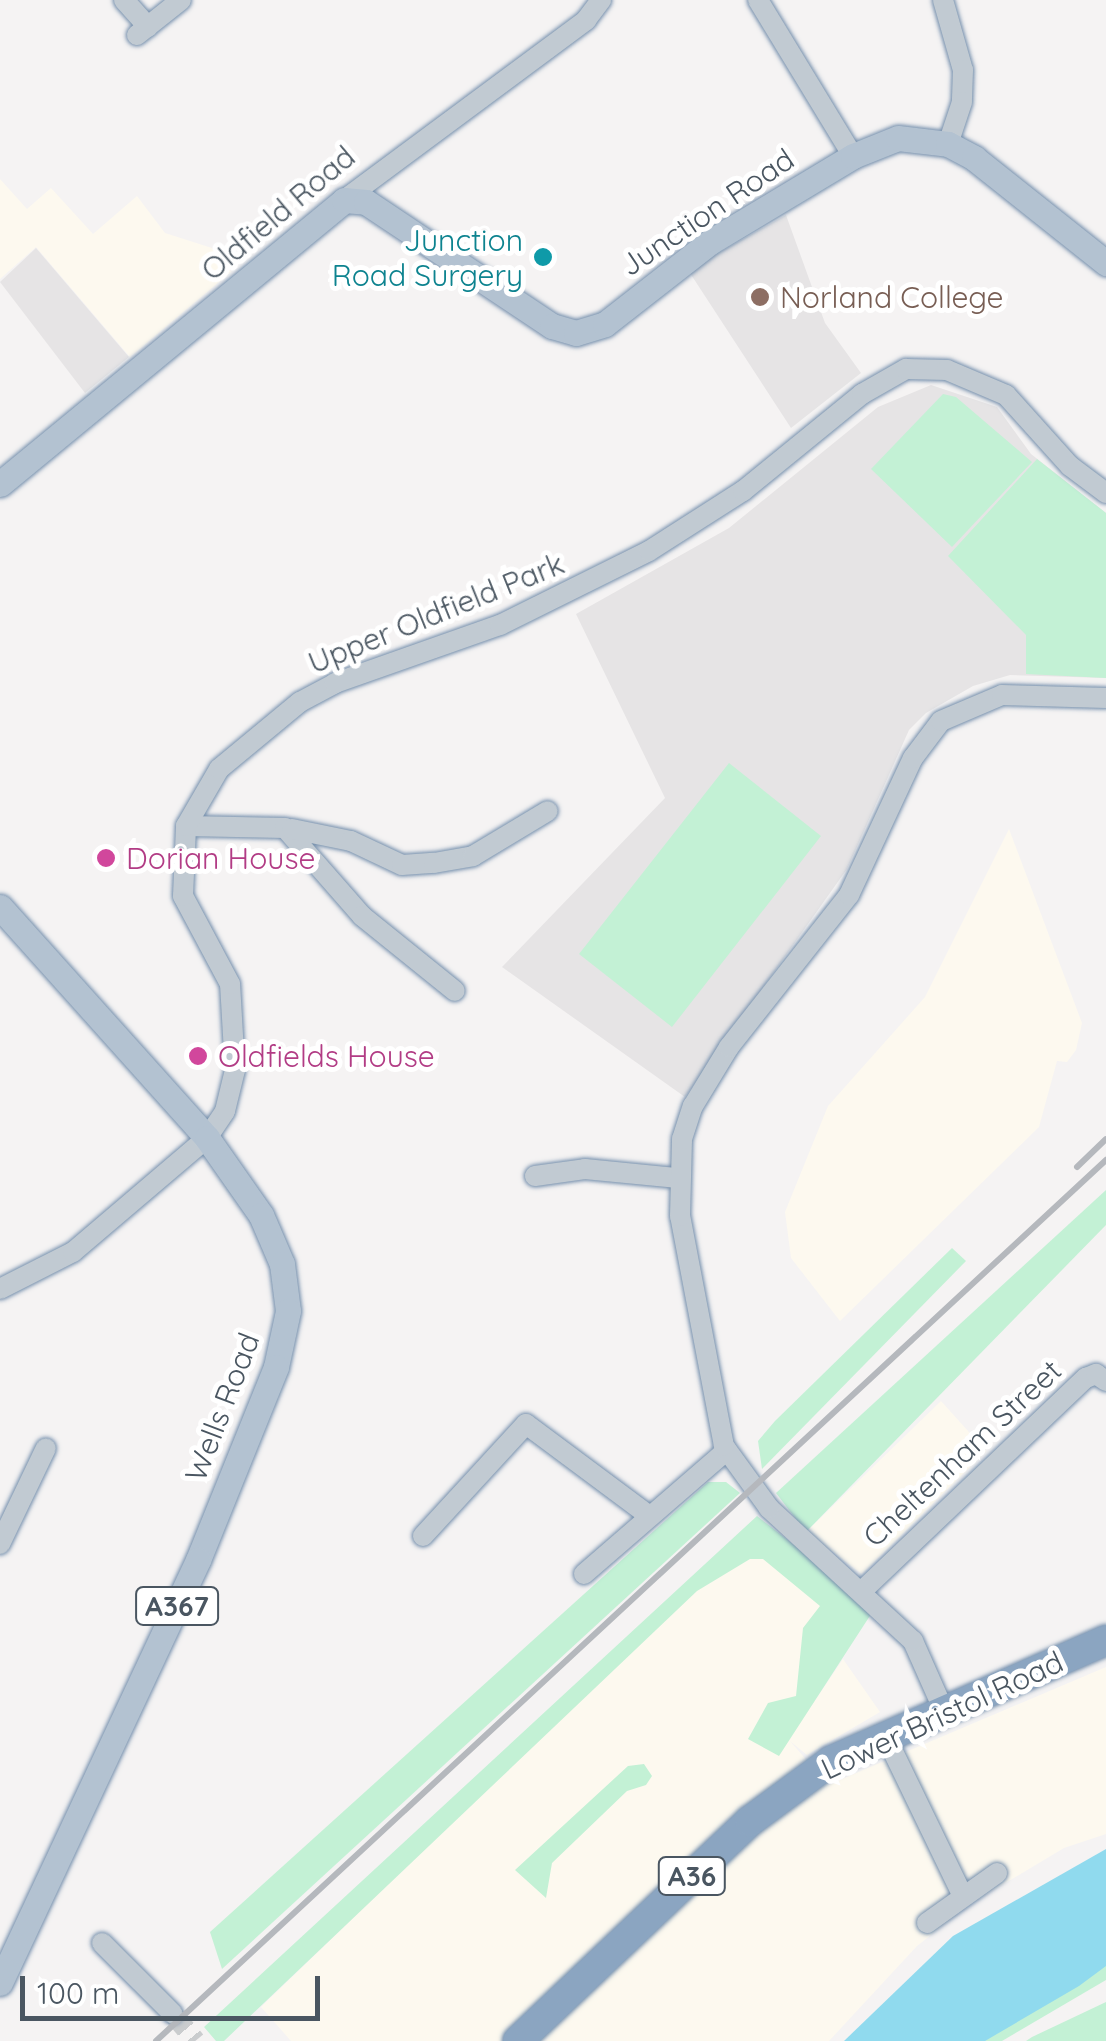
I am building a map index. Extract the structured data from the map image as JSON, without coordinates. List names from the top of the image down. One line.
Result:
{"streets":{"highway":["Lower Bristol Road","A36"],"main road":["Junction Road","Oldfield Road","Wells Road","A367"],"street":["Upper Oldfield Park","Cheltenham Street"]},"crossings":[["Junction Road","Oldfield Road"],["Upper Oldfield Park","Wells Road"]],"places":["Junction Road Surgery","Norland College","Dorian House","Oldfields House"],"scale_bar":"100 m"}
